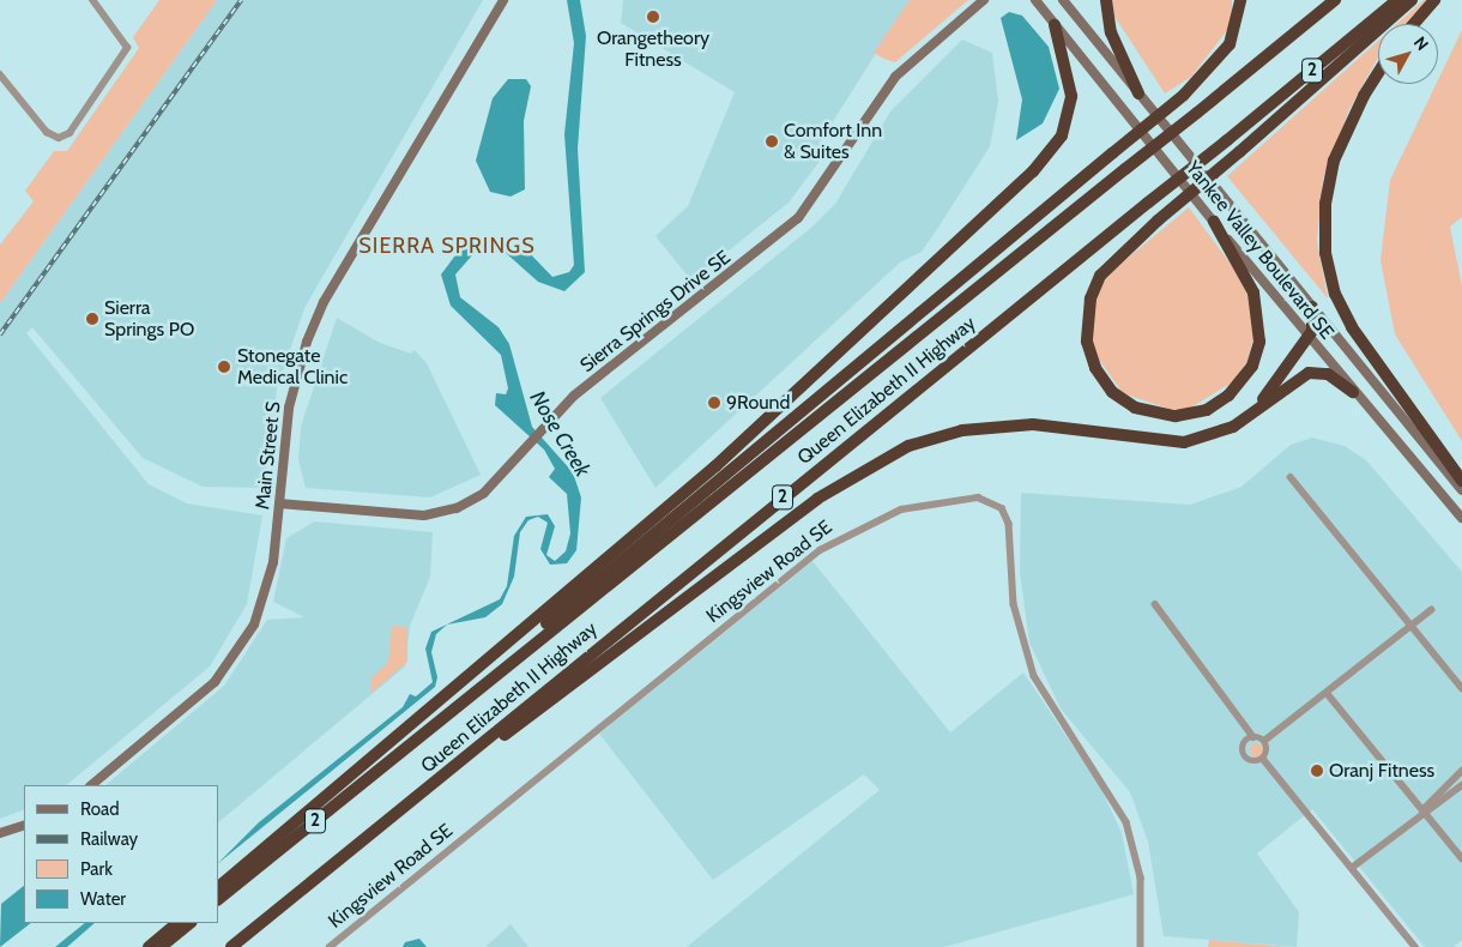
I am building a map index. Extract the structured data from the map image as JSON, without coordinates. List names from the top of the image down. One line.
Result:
{"streets":{"highway":["2","Queen Elizabeth II Highway"],"main road":["Yankee Valley Boulevard SE","Sierra Springs Drive SE","Main Street S"],"street":["Kingsview Road SE"]},"crossings":[["Sierra Springs Drive SE","Main Street S"]],"districts":["SIERRA SPRINGS"],"water":["Nose Creek"],"places":["Orangetheory Fitness","Comfort Inn & Suites","Sierra Springs PO","Stonegate Medical Clinic","9Round","Oranj Fitness"],"legend":["Road","Railway","Park","Water"],"north":"top right"}
